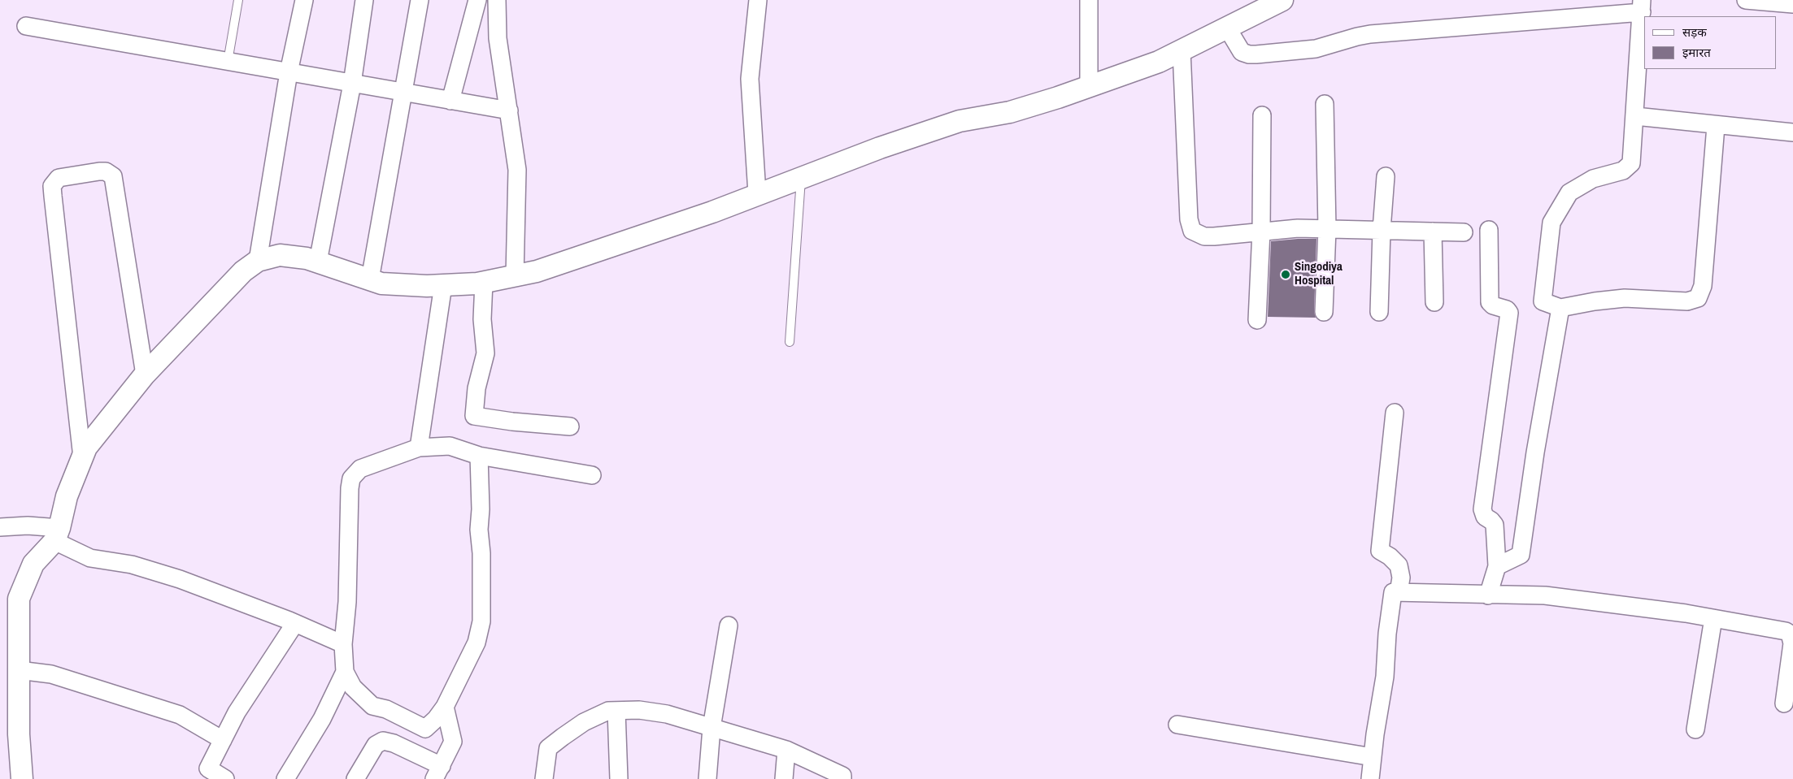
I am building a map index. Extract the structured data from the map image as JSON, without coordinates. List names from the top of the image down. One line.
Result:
{"places":["Singodiya Hospital"],"legend":["सड़क","इमारत"]}
